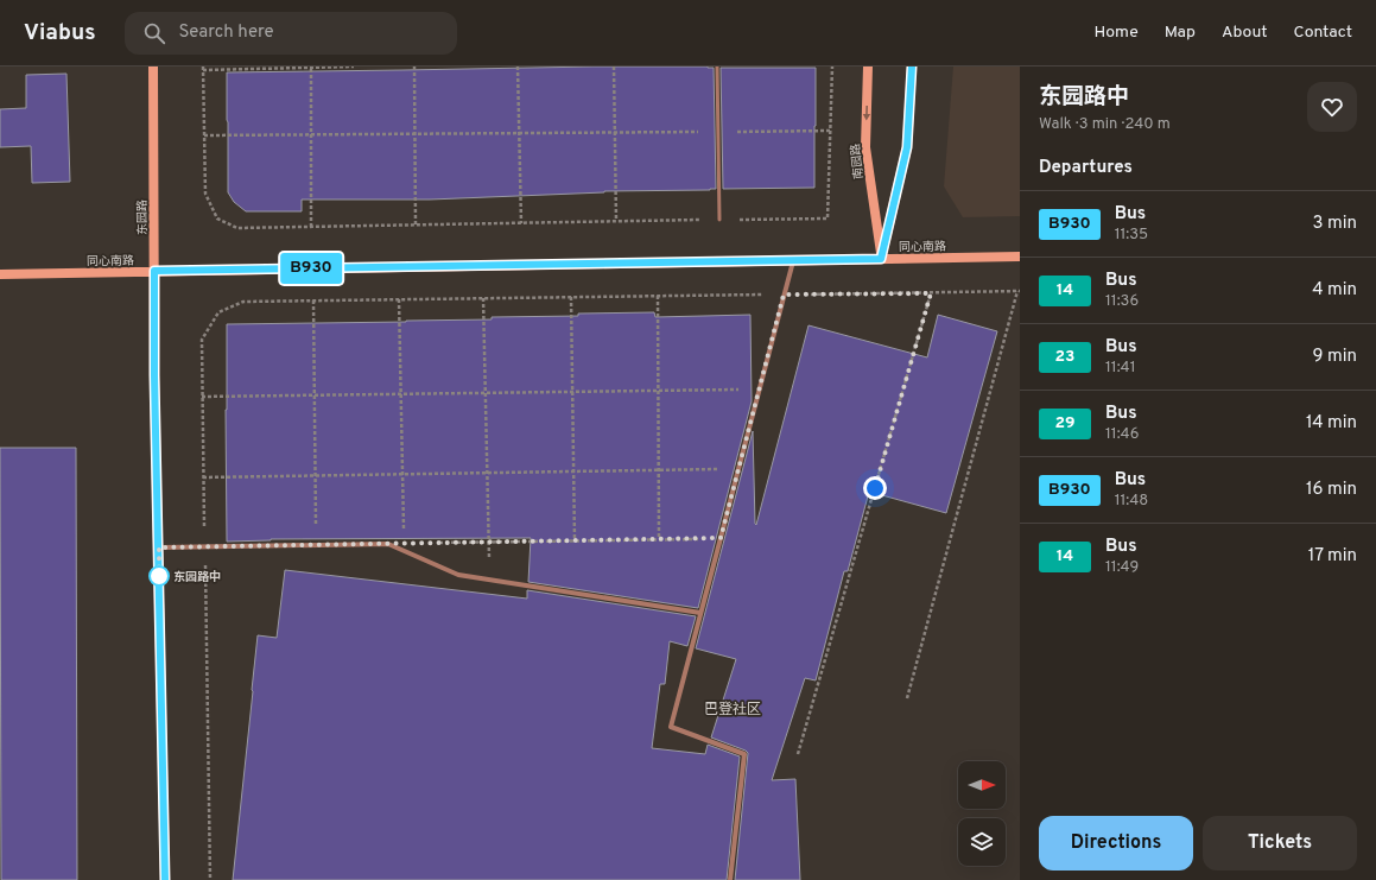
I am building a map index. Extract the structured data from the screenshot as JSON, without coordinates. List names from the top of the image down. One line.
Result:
{"streets":{"street":["南园路","东园路","同心南路"]},"crossings":[["南园路","同心南路"],["东园路","同心南路"]],"districts":["巴登社区"],"places":["东园路中"],"lines":["bus line B930"],"north":"right","page":{"header":"Viabus","search":"Search here","nav":["Home","Map","About","Contact"],"on_map":"B930","heading":[["东园路中","Walk · 3 min · 240 m"],"Departures"],"list":[{"mark":"B930","name":"Bus","note":"11:35","value":"3 min"},{"mark":"14","name":"Bus","note":"11:36","value":"4 min"},{"mark":"23","name":"Bus","note":"11:41","value":"9 min"},{"mark":"29","name":"Bus","note":"11:46","value":"14 min"},{"mark":"B930","name":"Bus","note":"11:48","value":"16 min"},{"mark":"14","name":"Bus","note":"11:49","value":"17 min"}],"buttons":["Directions","Tickets"]}}
